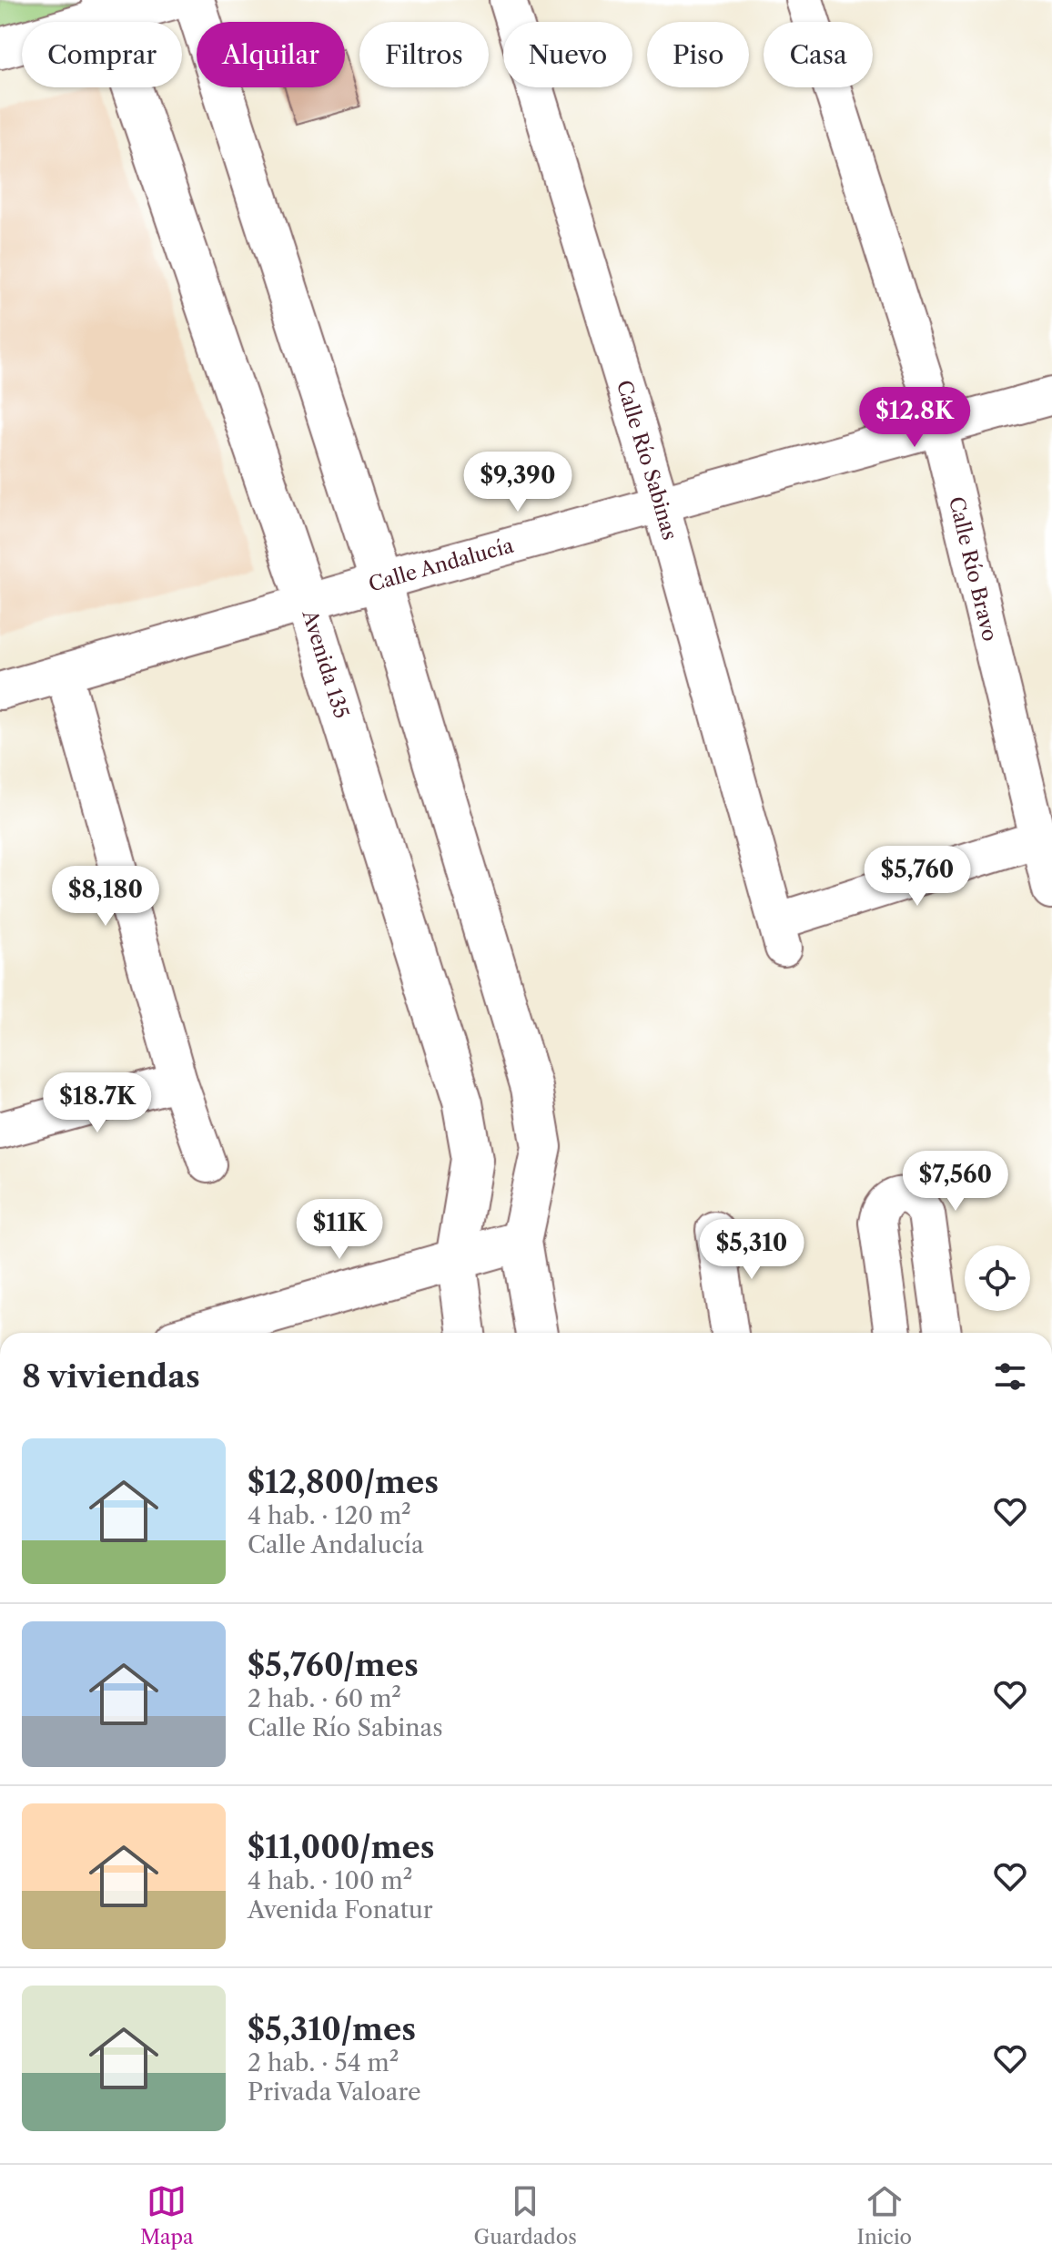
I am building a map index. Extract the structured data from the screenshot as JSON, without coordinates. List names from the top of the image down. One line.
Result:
{"streets":{"main road":["Avenida 135"],"street":["Calle Río Sabinas","Calle Andalucía","Calle Río Bravo"]},"crossings":[["Calle Río Sabinas","Calle Andalucía"],["Calle Río Sabinas","Calle Río Bravo"],["Calle Andalucía","Calle Río Bravo"],["Calle Andalucía","Avenida 135"]],"page":{"chip":["Comprar","Alquilar","Filtros","Nuevo","Piso","Casa"],"price":["$12.8K","$9,390","$5,760","$8,180","$18.7K","$7,560","$11K","$5,310"],"heading":"8 viviendas","list":[{"name":"$12,800/mes","note":"4 hab. · 120 m² · Calle Andalucía"},{"name":"$5,760/mes","note":"2 hab. · 60 m² · Calle Río Sabinas"},{"name":"$11,000/mes","note":"4 hab. · 100 m² · Avenida Fonatur"},{"name":"$5,310/mes","note":"2 hab. · 54 m² · Privada Valoare"}],"tabs":["Mapa","Guardados","Inicio"]}}
